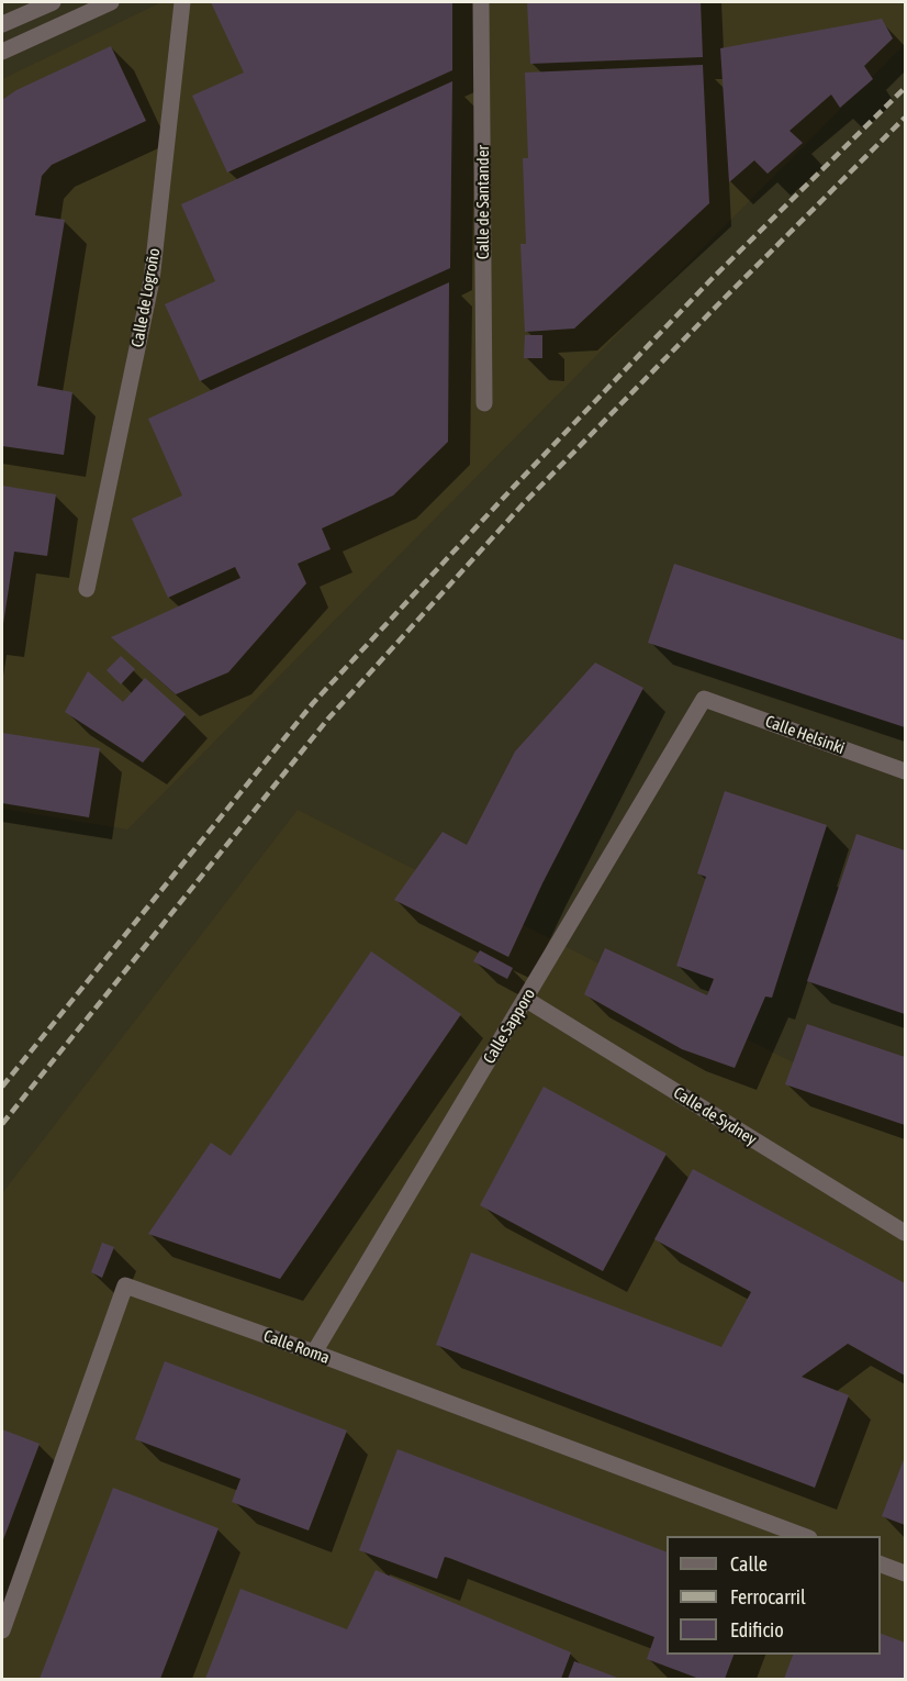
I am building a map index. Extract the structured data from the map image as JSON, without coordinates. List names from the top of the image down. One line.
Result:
{"streets":{"street":["Calle de Santander","Calle de Logroño","Calle Helsinki","Calle Sapporo","Calle de Sydney","Calle Roma"]},"crossings":[["Calle Helsinki","Calle Sapporo"],["Calle Sapporo","Calle de Sydney"],["Calle Sapporo","Calle Roma"]],"legend":["Calle","Ferrocarril","Edificio"]}
